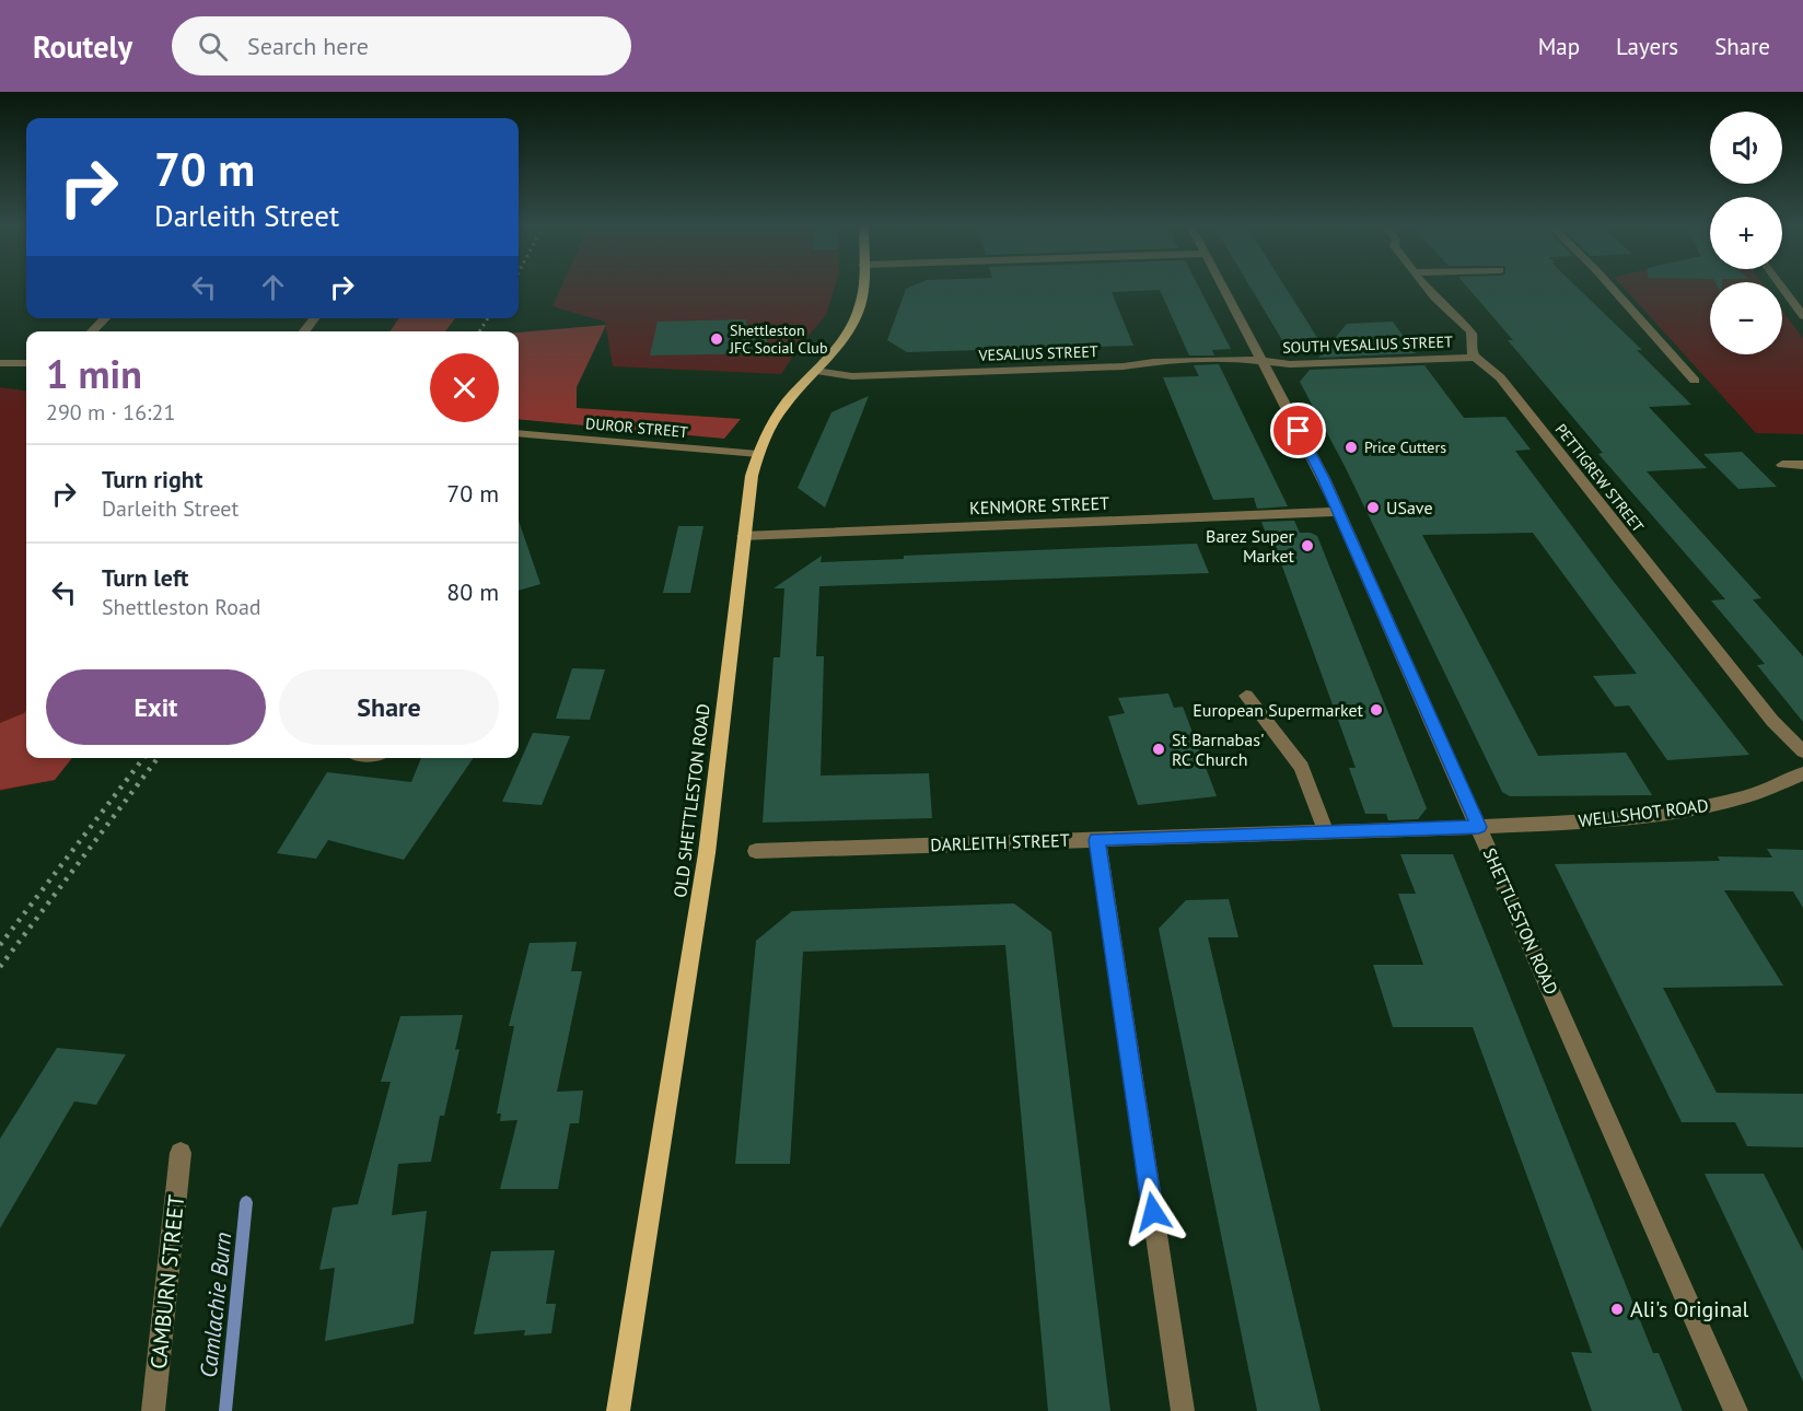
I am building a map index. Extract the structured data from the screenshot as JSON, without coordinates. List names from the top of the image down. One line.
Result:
{"streets":{"main road":["OLD SHETTLESTON ROAD"],"street":["SOUTH VESALIUS STREET","VESALIUS STREET","DUROR STREET","PETTIGREW STREET","KENMORE STREET","WELLSHOT ROAD","DARLEITH STREET","SHETTLESTON ROAD","CAMBURN STREET"]},"crossings":[["SOUTH VESALIUS STREET","VESALIUS STREET"],["SOUTH VESALIUS STREET","PETTIGREW STREET"],["SOUTH VESALIUS STREET","SHETTLESTON ROAD"],["VESALIUS STREET","OLD SHETTLESTON ROAD"],["VESALIUS STREET","SHETTLESTON ROAD"],["DUROR STREET","OLD SHETTLESTON ROAD"],["KENMORE STREET","OLD SHETTLESTON ROAD"],["KENMORE STREET","SHETTLESTON ROAD"],["WELLSHOT ROAD","DARLEITH STREET"],["WELLSHOT ROAD","SHETTLESTON ROAD"],["DARLEITH STREET","SHETTLESTON ROAD"]],"water":["Camlachie Burn"],"places":["Shettleston JFC Social Club","Price Cutters","USave","Barez Super Market","European Supermarket","St Barnabas' RC Church","Ali's Original"],"page":{"header":"Routely","search":"Search here","nav":["Map","Layers","Share"],"map_buttons":["+","−"],"turn":["70 m","Darleith Street"],"heading":["1 min","290 m · 16:21"],"list":[{"name":"Turn right","note":"Darleith Street","value":"70 m"},{"name":"Turn left","note":"Shettleston Road","value":"80 m"}],"buttons":["Exit","Share"]}}
